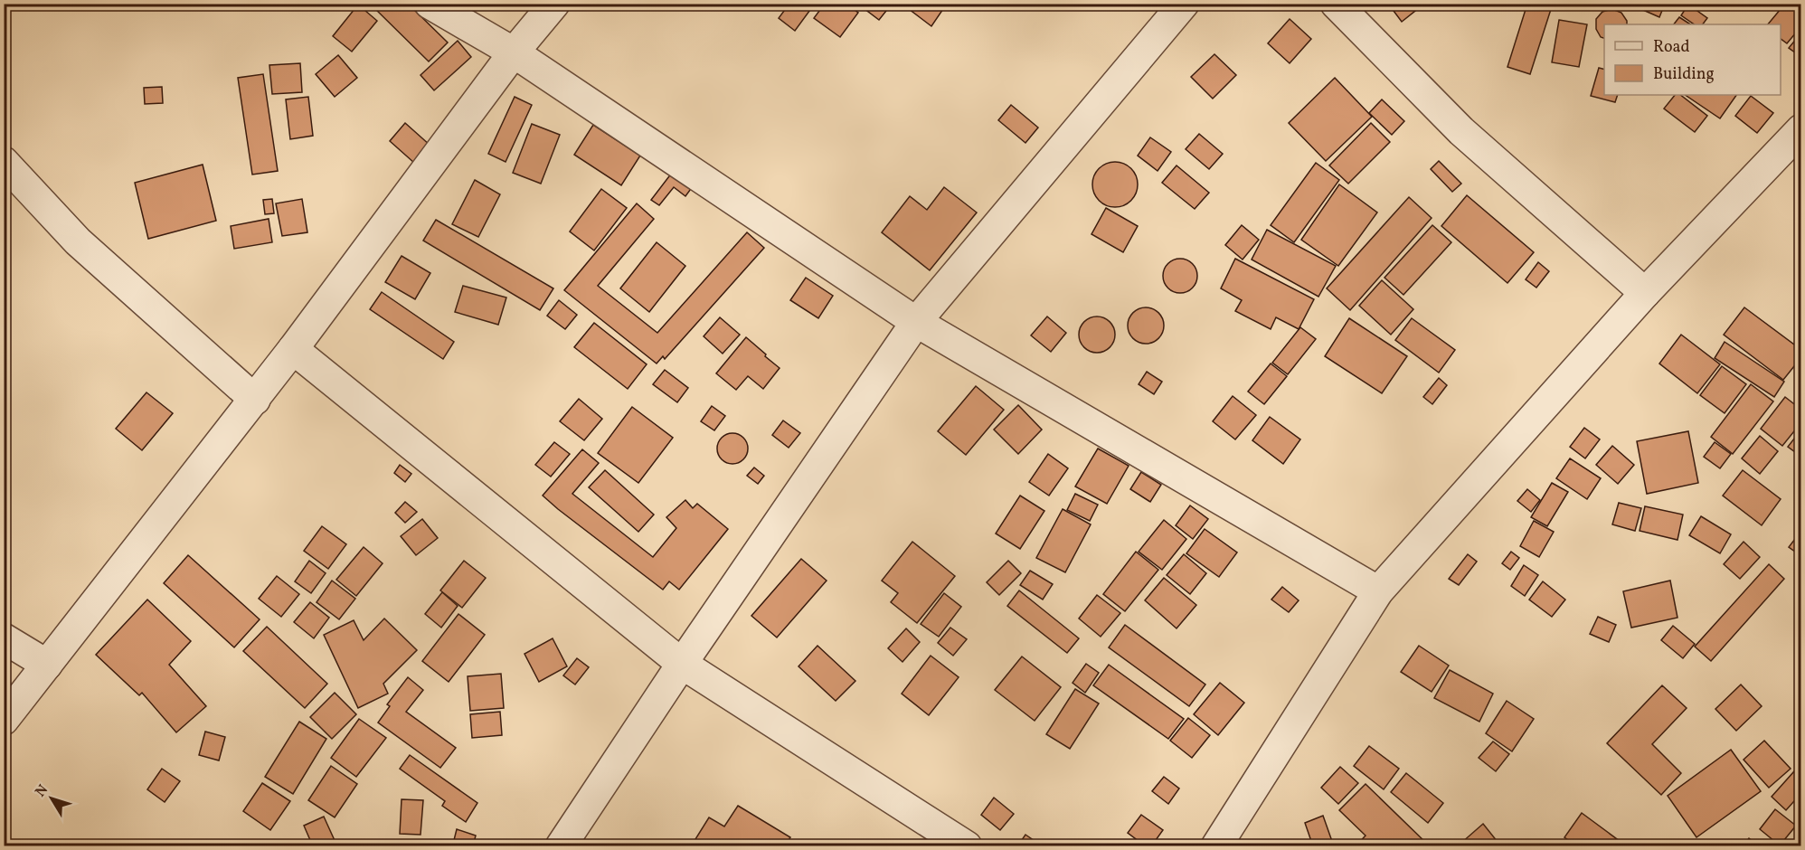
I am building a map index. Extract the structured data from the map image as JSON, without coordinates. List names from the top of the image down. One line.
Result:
{"legend":["Road","Building"],"north":"top left"}
